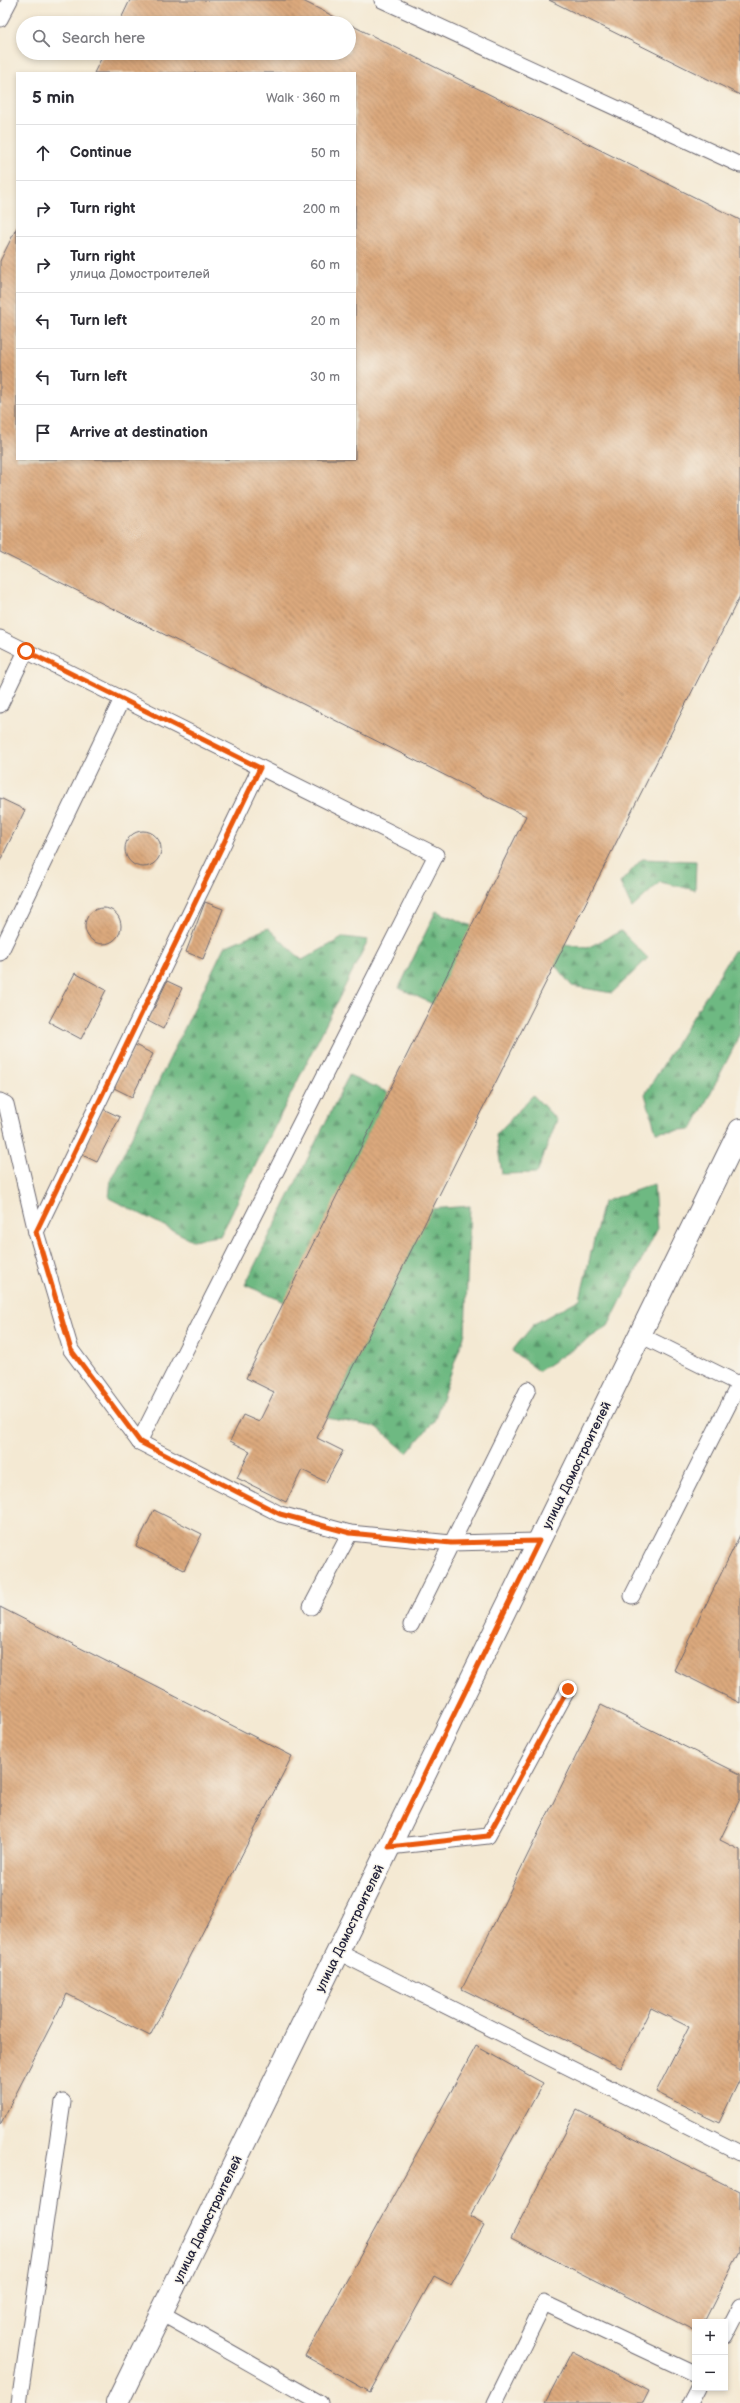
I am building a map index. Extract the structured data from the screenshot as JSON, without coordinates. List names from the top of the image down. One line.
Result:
{"streets":{"street":["улица Домостроителей"]},"page":{"search":"Search here","heading":["5 min","Walk · 360 m"],"list":[["Continue","50 m"],["Turn right","200 m"],["Turn right","улица Домостроителей","60 m"],["Turn left","20 m"],["Turn left","30 m"],"Arrive at destination"],"map_buttons":["+","−"]}}
